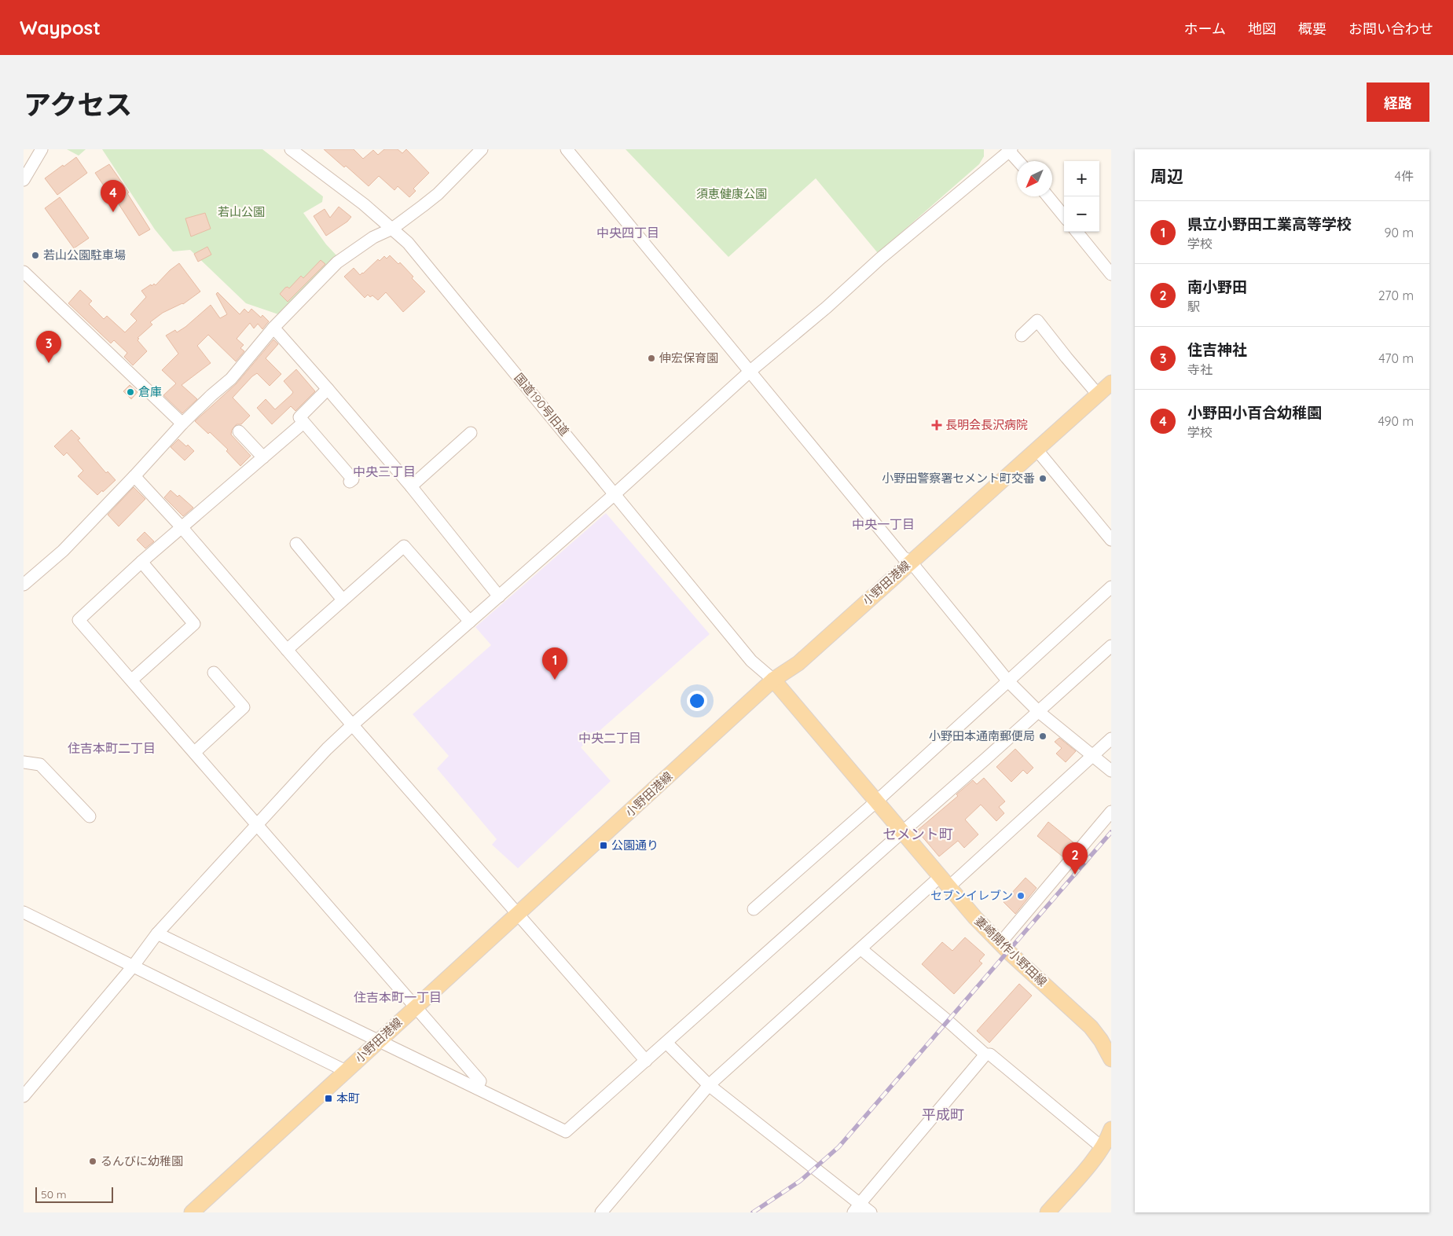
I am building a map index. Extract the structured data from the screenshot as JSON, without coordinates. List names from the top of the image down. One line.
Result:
{"streets":{"main road":["小野田港線","妻崎開作小野田線"],"street":["国道190号旧道"]},"crossings":[["国道190号旧道","小野田港線"],["国道190号旧道","妻崎開作小野田線"],["小野田港線","妻崎開作小野田線"]],"districts":["中央四丁目","中央三丁目","中央一丁目","中央二丁目","住吉本町二丁目","セメント町","住吉本町一丁目","平成町"],"parks":["須恵健康公園","若山公園"],"places":{"other":["若山公園駐車場","伸宏保育園","倉庫","小野田警察署セメント町交番","小野田本通南郵便局","セブンイレブン","るんびに幼稚園"],"health":["長明会長沢病院"],"transit":["公園通り","本町"]},"scale_bar":"50 m","north":"bottom left","page":{"header":"Waypost","nav":["ホーム","地図","概要","お問い合わせ"],"title":"アクセス","buttons":"経路","heading":["周辺","4件"],"map_buttons":["+","−"],"pins":["4","3","1","2"],"list":[{"mark":"1","name":"県立小野田工業高等学校","note":"学校","value":"90 m"},{"mark":"2","name":"南小野田","note":"駅","value":"270 m"},{"mark":"3","name":"住吉神社","note":"寺社","value":"470 m"},{"mark":"4","name":"小野田小百合幼稚園","note":"学校","value":"490 m"}],"scale":"50 m"}}
